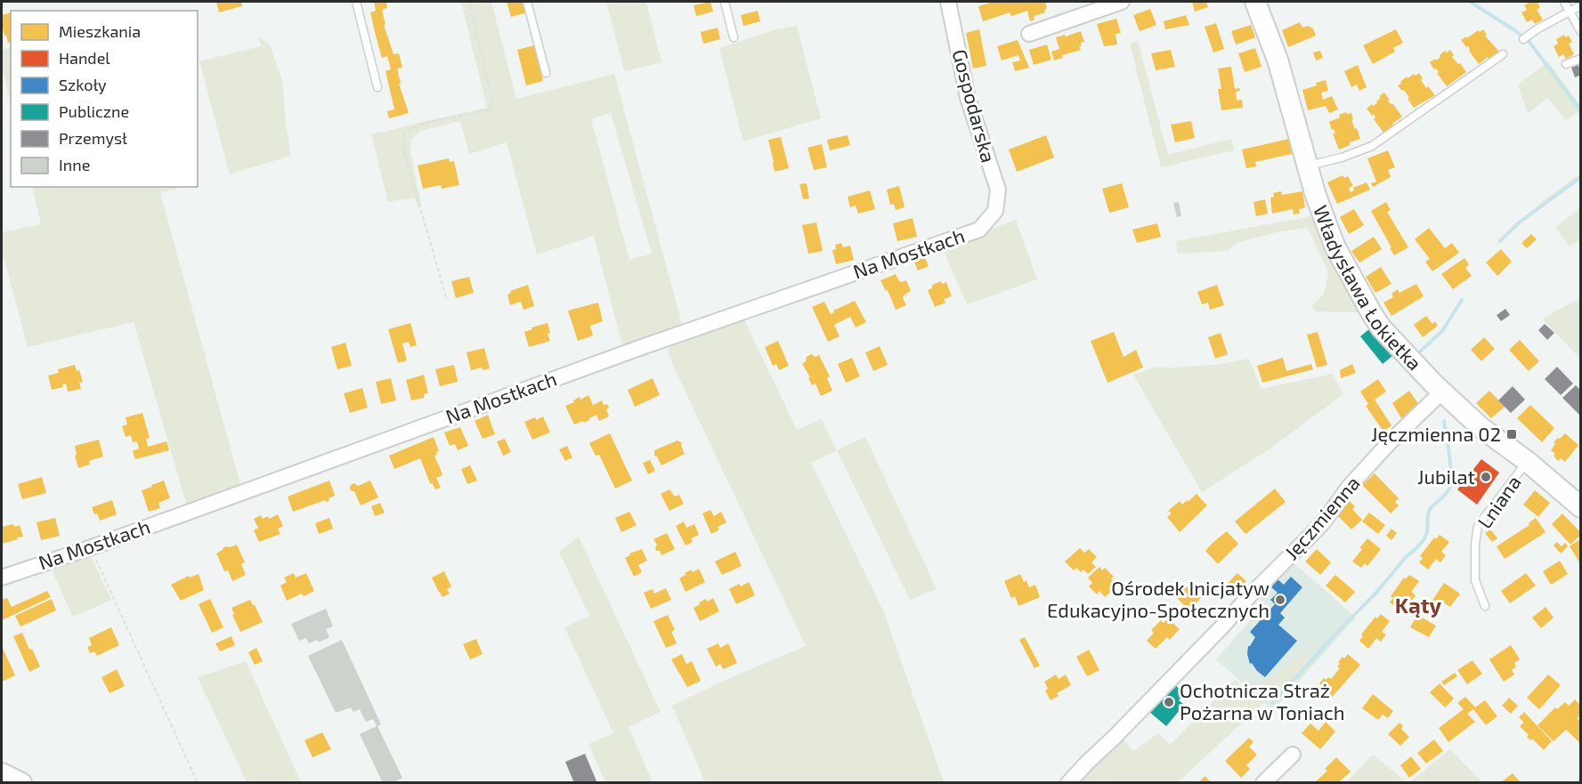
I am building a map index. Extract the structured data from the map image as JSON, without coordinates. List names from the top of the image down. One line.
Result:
{"streets":{"street":["Gospodarska","Na Mostkach","Władysława Łokietka","Jęczmienna"],"lane":["Lniana"]},"crossings":[["Gospodarska","Na Mostkach"],["Władysława Łokietka","Lniana"],["Władysława Łokietka","Jęczmienna"]],"districts":["Kąty"],"places":{"transit":["Jęczmienna 02"],"other":["Jubilat","Ośrodek Inicjatyw Edukacyjno-Społecznych","Ochotnicza Straż Pożarna w Toniach"]},"legend":["Mieszkania","Handel","Szkoły","Publiczne","Przemysł","Inne"]}
